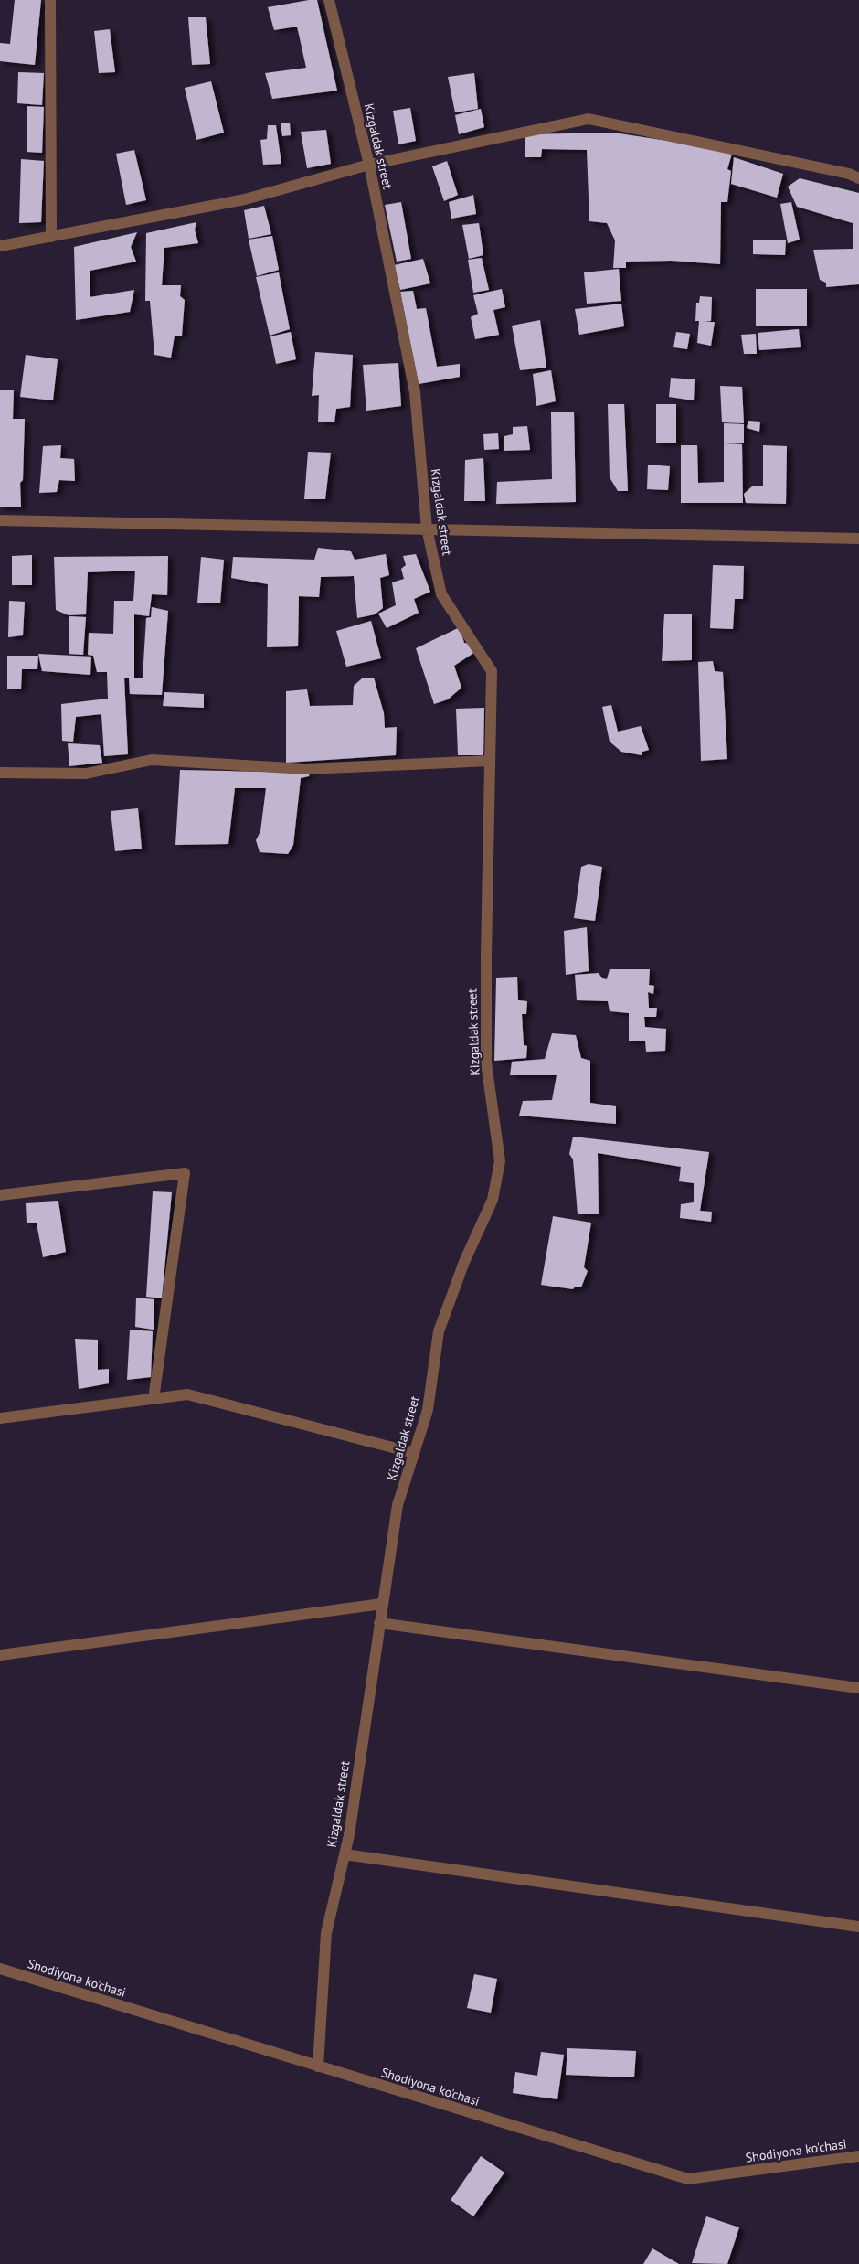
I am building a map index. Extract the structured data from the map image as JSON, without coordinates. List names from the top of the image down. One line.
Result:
{"streets":{"street":["Kizgaldak street","Shodiyona ko'chasi"]},"crossings":[["Kizgaldak street","Shodiyona ko'chasi"]]}
